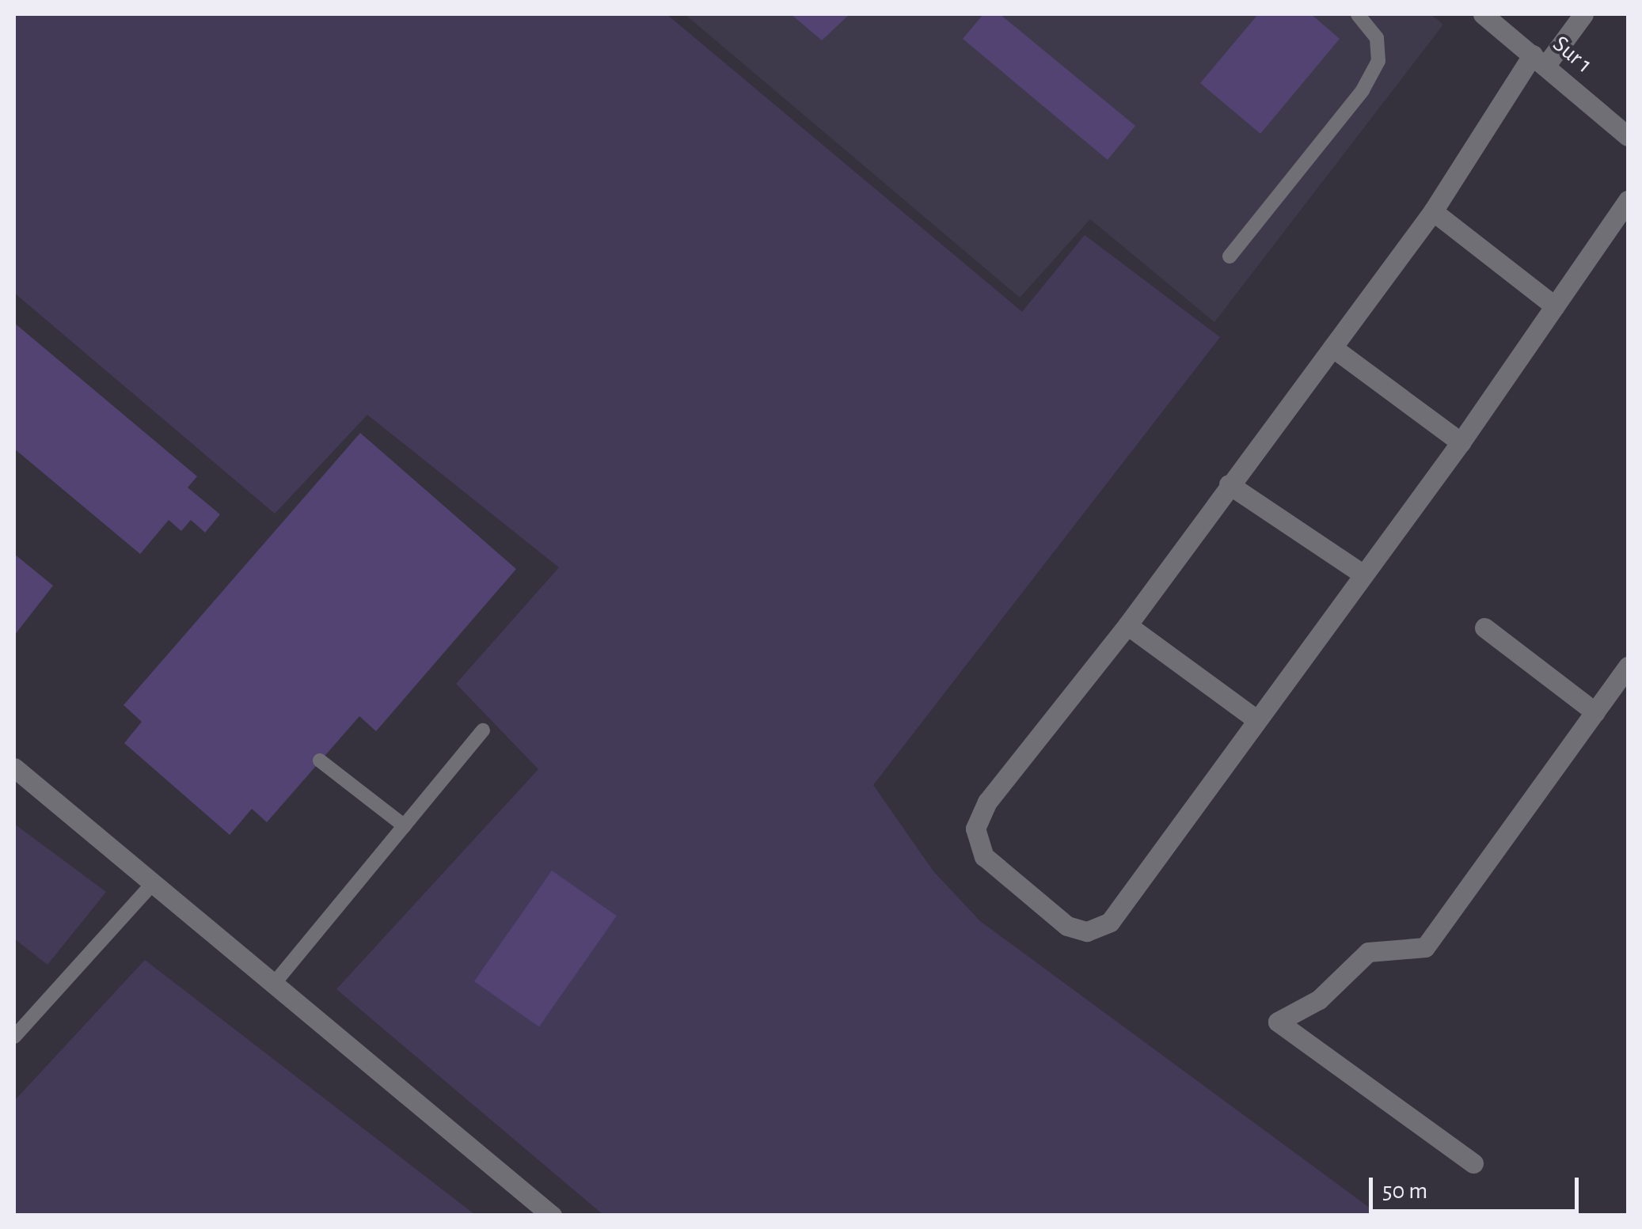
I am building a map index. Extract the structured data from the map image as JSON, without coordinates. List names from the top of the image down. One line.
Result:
{"streets":{"street":["Sur 1"]},"scale_bar":"50 m"}
